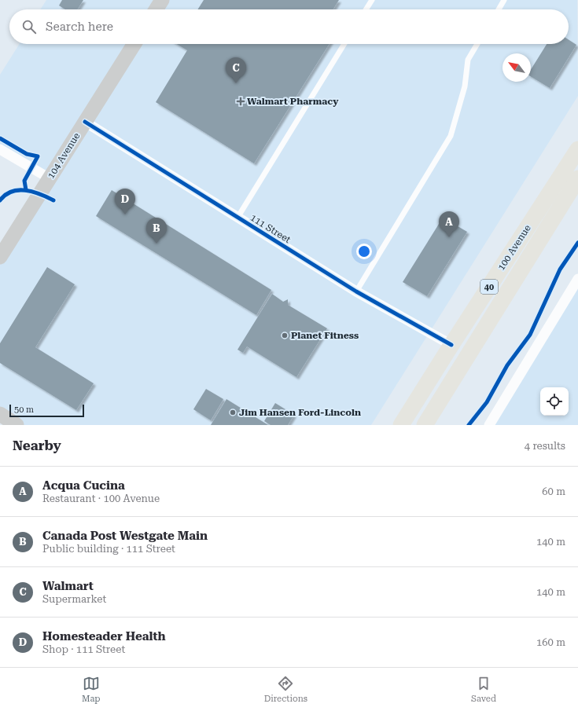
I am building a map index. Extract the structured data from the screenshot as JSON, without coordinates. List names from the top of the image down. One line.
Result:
{"streets":{"main road":["100 Avenue","40"],"street":["104 Avenue","111 Street"]},"crossings":[["104 Avenue","111 Street"],["111 Street","100 Avenue"]],"places":{"health":["Walmart Pharmacy"],"other":["Planet Fitness","Jim Hansen Ford-Lincoln"]},"scale_bar":"50 m","north":"top left","page":{"search":"Search here","pins":["C","D","A","B"],"scale":"50 m","heading":["Nearby","4 results"],"list":[{"mark":"A","name":"Acqua Cucina","note":"Restaurant · 100 Avenue","value":"60 m"},{"mark":"B","name":"Canada Post Westgate Main","note":"Public building · 111 Street","value":"140 m"},{"mark":"C","name":"Walmart","note":"Supermarket","value":"140 m"},{"mark":"D","name":"Homesteader Health","note":"Shop · 111 Street","value":"160 m"}],"nav":["Map","Directions","Saved"]}}
